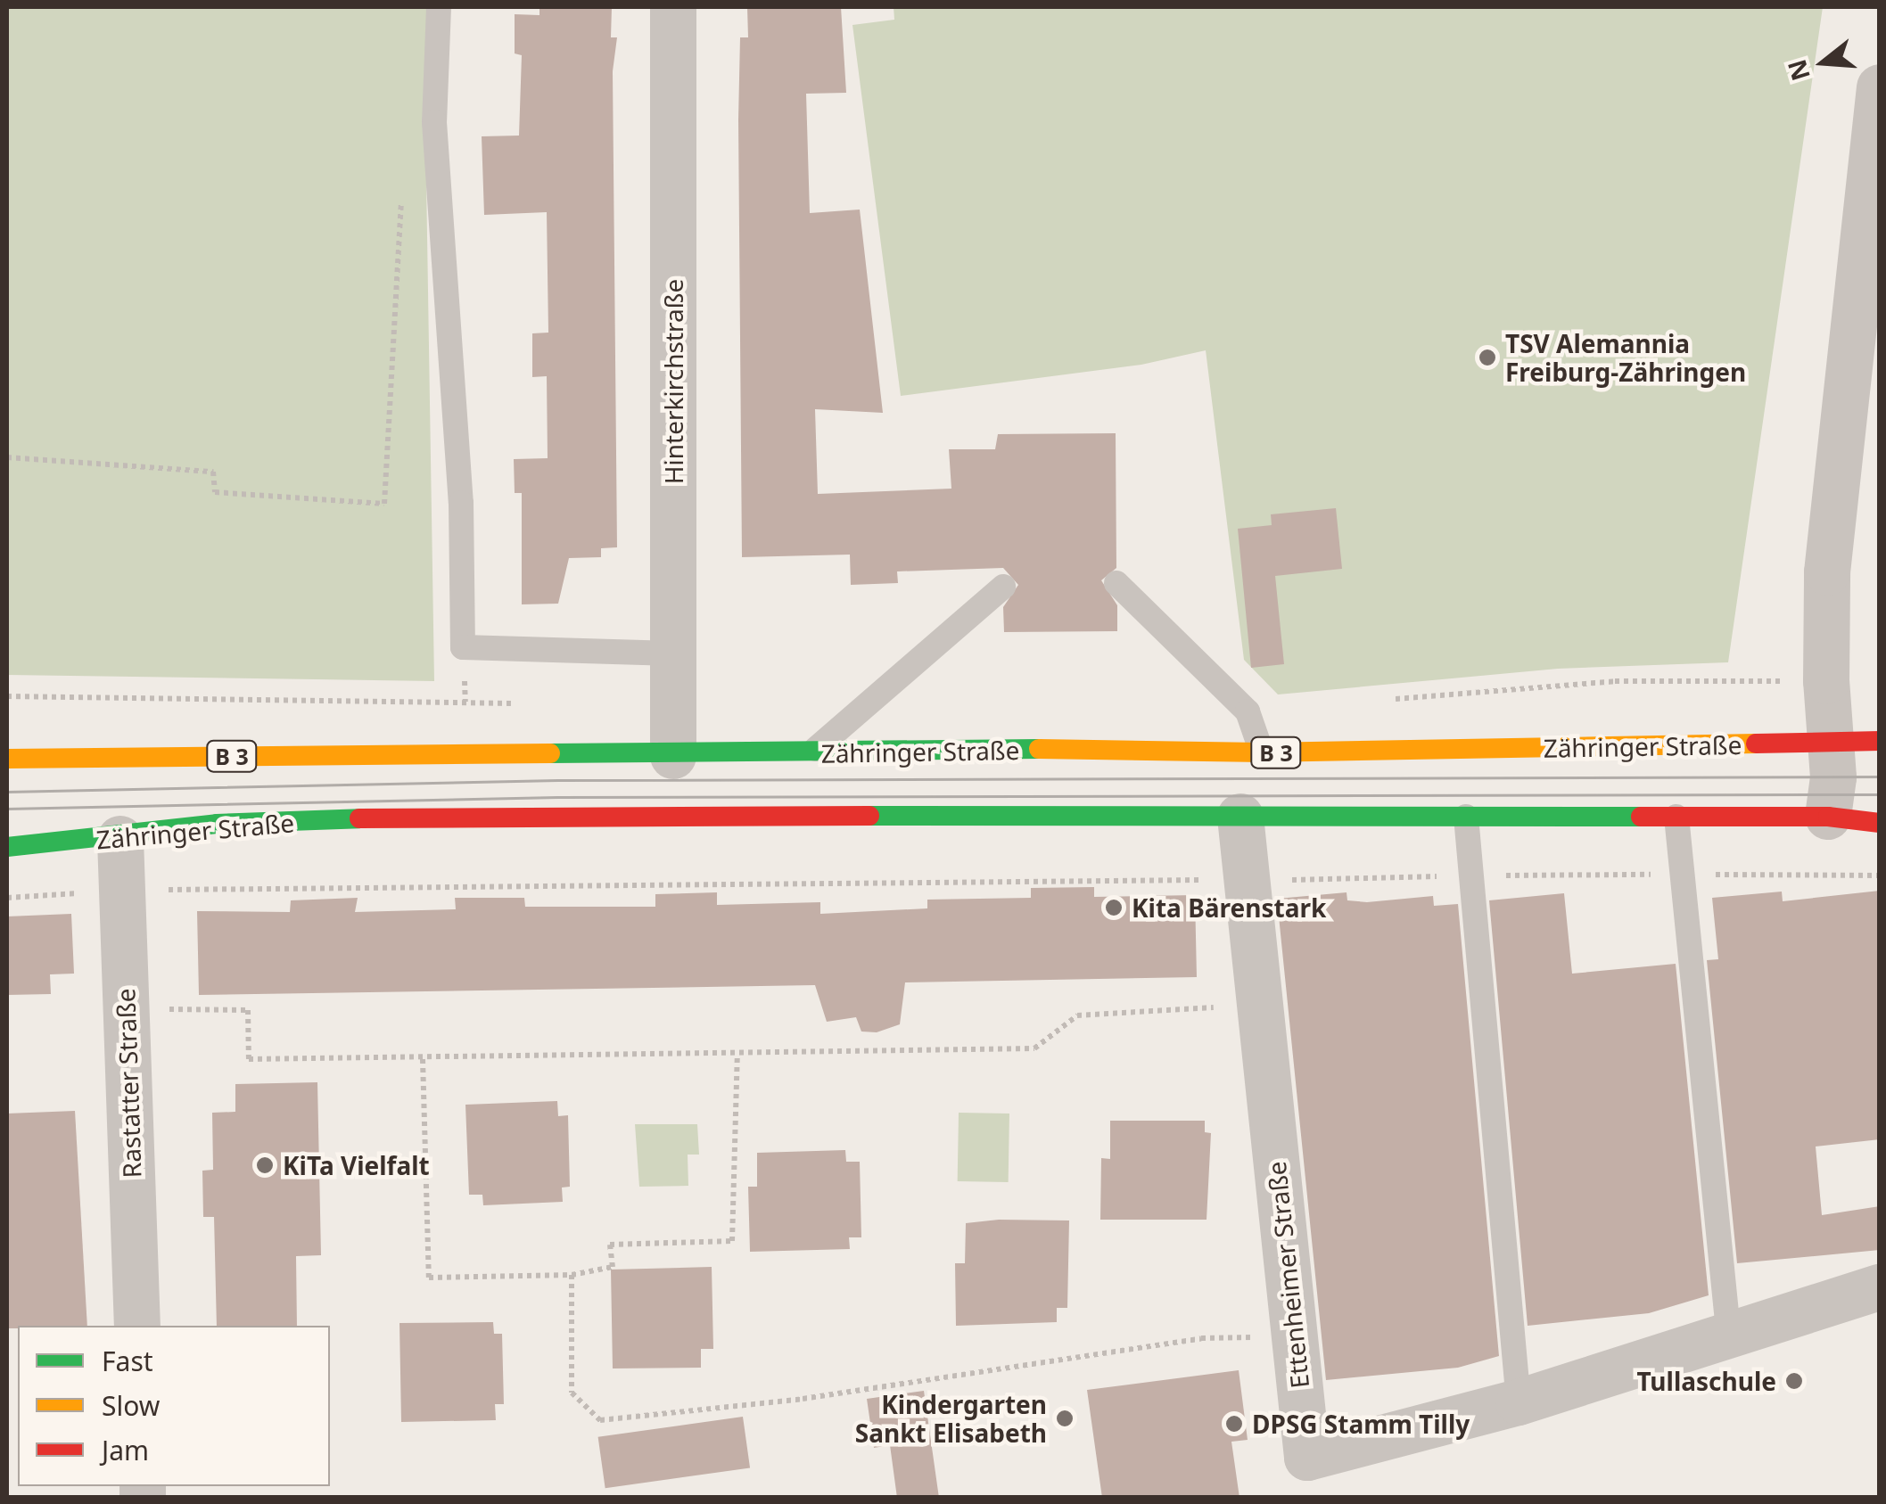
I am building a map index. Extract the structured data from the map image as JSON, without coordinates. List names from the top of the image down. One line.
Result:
{"streets":{"main road":["Zähringer Straße","B 3"],"street":["Hinterkirchstraße","Rastatter Straße","Ettenheimer Straße"]},"crossings":[["Hinterkirchstraße","Zähringer Straße"],["Zähringer Straße","Rastatter Straße"],["Zähringer Straße","Ettenheimer Straße"]],"places":["TSV Alemannia Freiburg-Zähringen","Kita Bärenstark","KiTa Vielfalt","Tullaschule","Kindergarten Sankt Elisabeth","DPSG Stamm Tilly"],"legend":["Fast","Slow","Jam"],"north":"left"}
